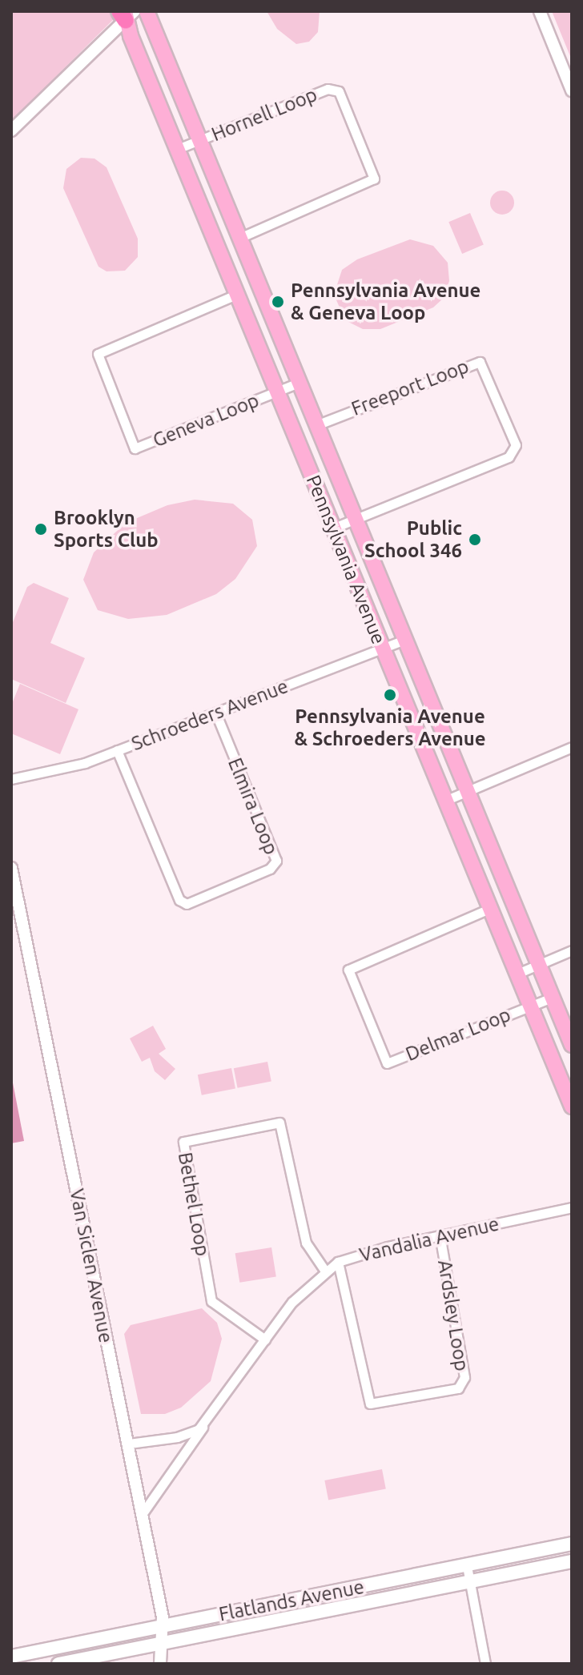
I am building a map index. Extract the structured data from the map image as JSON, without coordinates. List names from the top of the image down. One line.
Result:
{"streets":{"main road":["Pennsylvania Avenue","Flatlands Avenue"],"street":["Hornell Loop","Freeport Loop","Geneva Loop","Schroeders Avenue","Elmira Loop","Delmar Loop","Bethel Loop","Vandalia Avenue","Van Siclen Avenue","Ardsley Loop"]},"crossings":[["Hornell Loop","Pennsylvania Avenue"],["Freeport Loop","Pennsylvania Avenue"],["Geneva Loop","Pennsylvania Avenue"],["Pennsylvania Avenue","Schroeders Avenue"],["Pennsylvania Avenue","Delmar Loop"],["Schroeders Avenue","Elmira Loop"],["Bethel Loop","Vandalia Avenue"],["Vandalia Avenue","Van Siclen Avenue"],["Vandalia Avenue","Ardsley Loop"],["Van Siclen Avenue","Flatlands Avenue"]],"places":["Pennsylvania Avenue & Geneva Loop","Brooklyn Sports Club","Public School 346","Pennsylvania Avenue & Schroeders Avenue"]}
